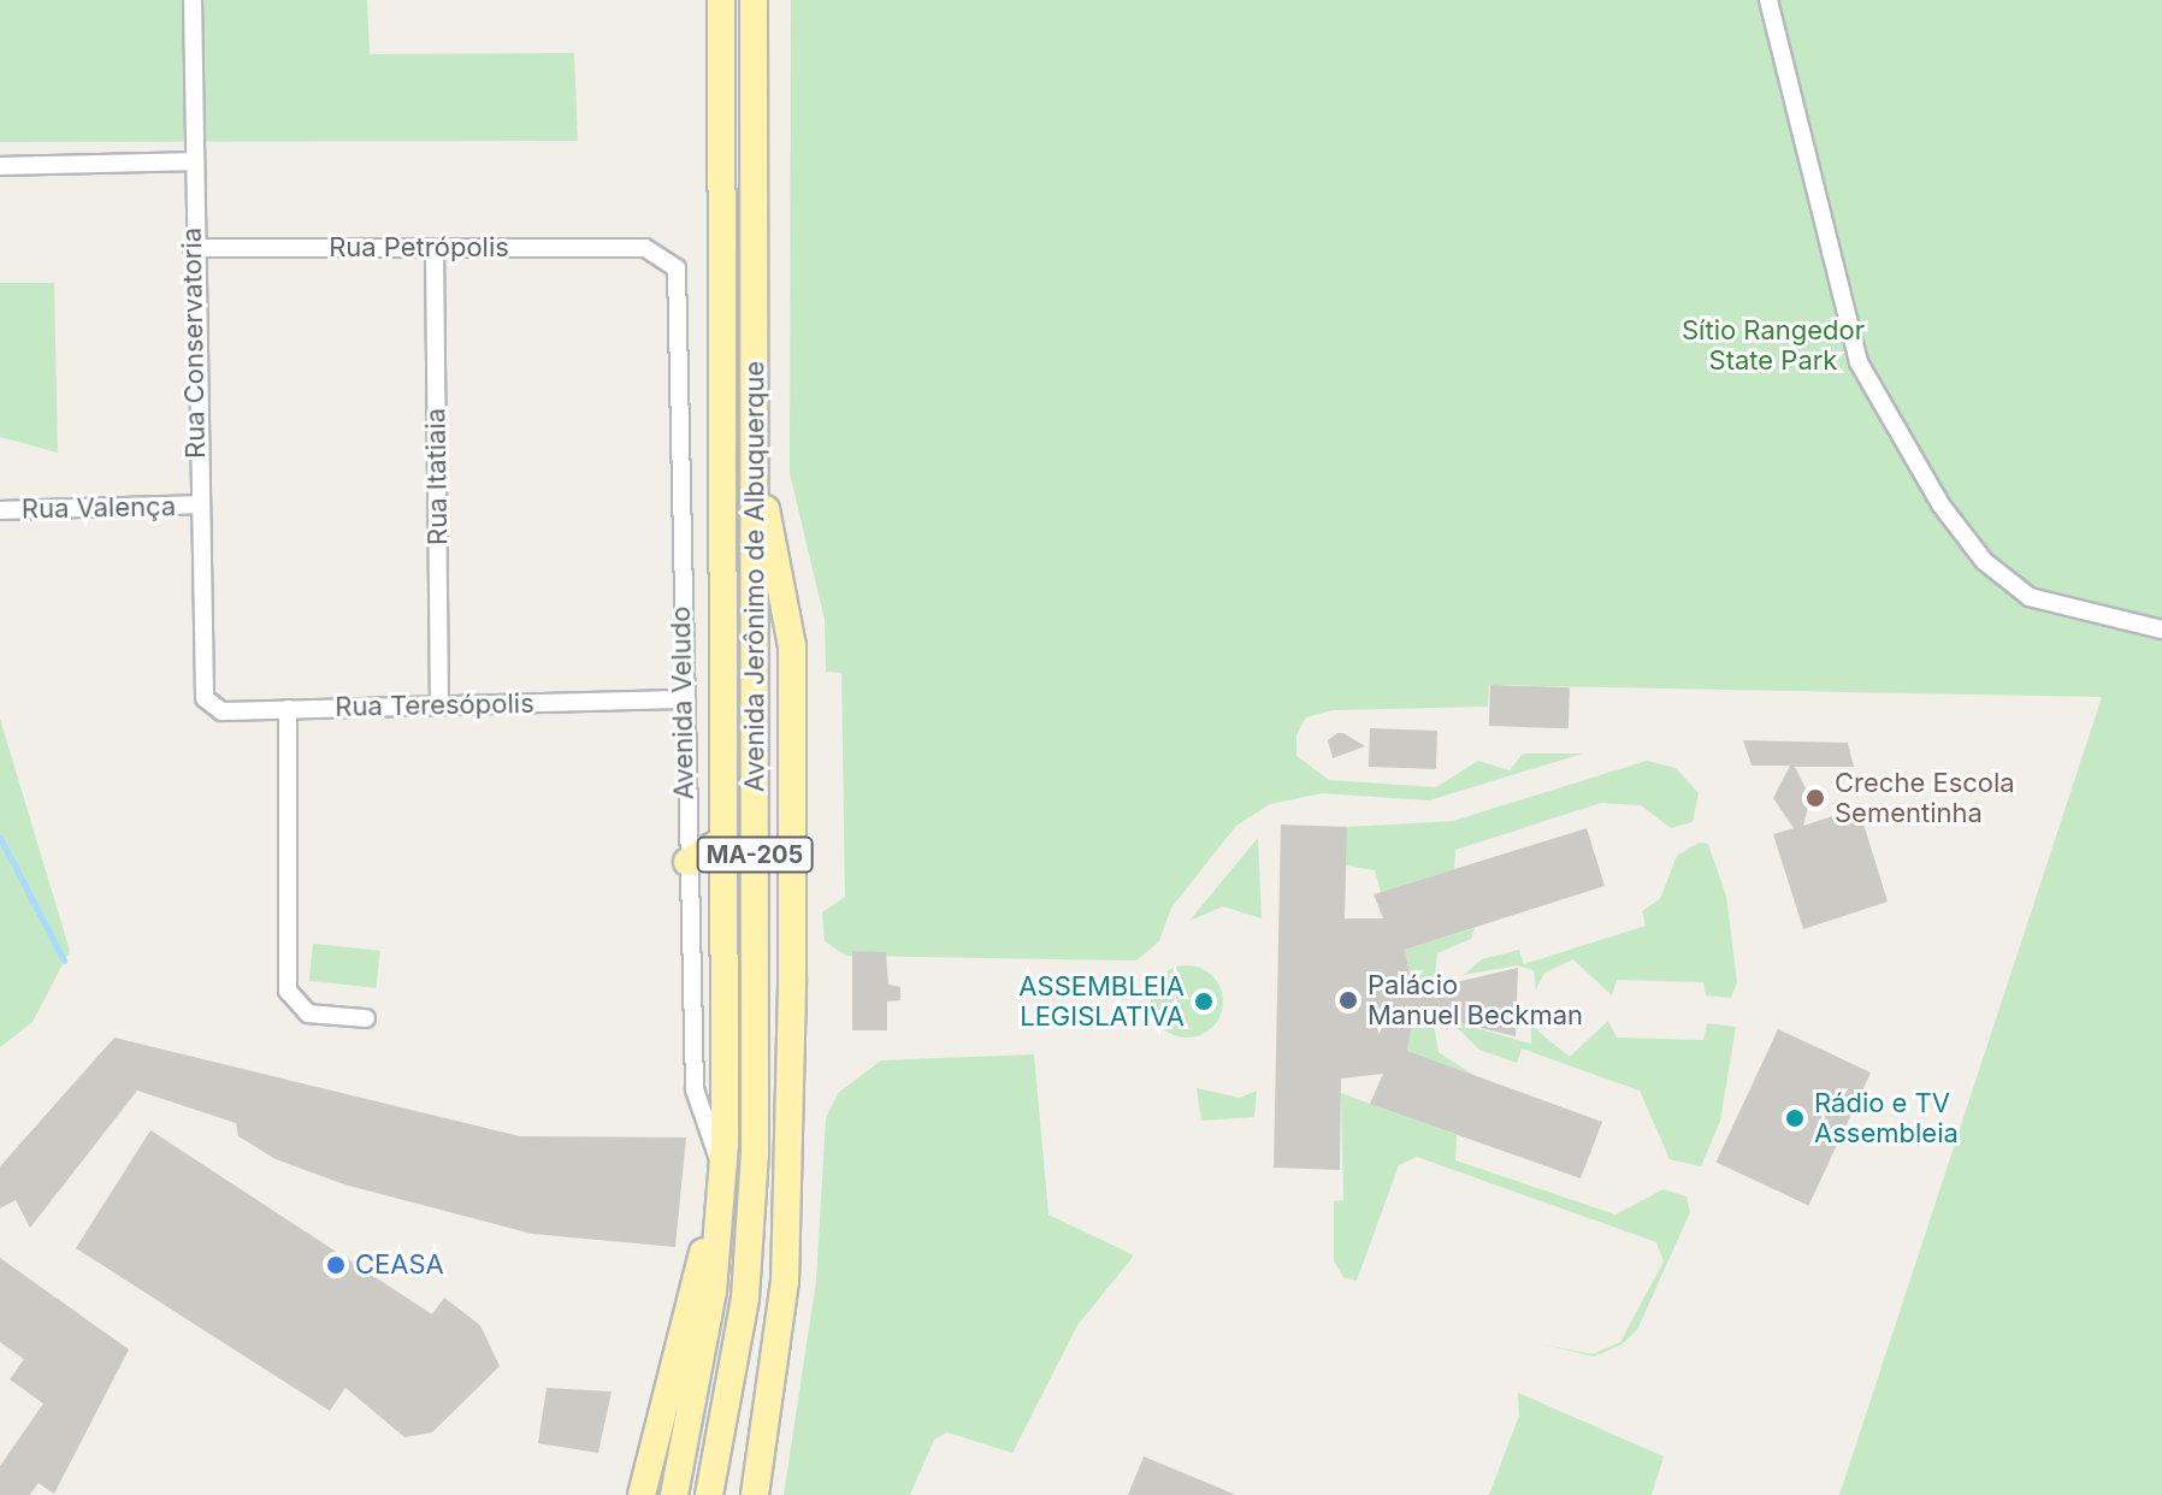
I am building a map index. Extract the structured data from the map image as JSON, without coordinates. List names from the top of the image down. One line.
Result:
{"streets":{"main road":["Avenida Jerônimo de Albuquerque","MA-205"],"street":["Rua Petrópolis","Rua Conservatoria","Rua Itatiaia","Rua Valença","Avenida Veludo","Rua Teresópolis"]},"crossings":[["Rua Petrópolis","Rua Conservatoria"],["Rua Petrópolis","Rua Itatiaia"],["Rua Petrópolis","Avenida Veludo"],["Rua Conservatoria","Rua Valença"],["Rua Conservatoria","Rua Teresópolis"],["Rua Itatiaia","Rua Teresópolis"],["Avenida Jerônimo de Albuquerque","Avenida Veludo"],["Avenida Veludo","Rua Teresópolis"]],"parks":["Sítio Rangedor State Park"],"places":["Creche Escola Sementinha","Palácio Manuel Beckman","ASSEMBLEIA LEGISLATIVA","Rádio e TV Assembleia","CEASA"]}
